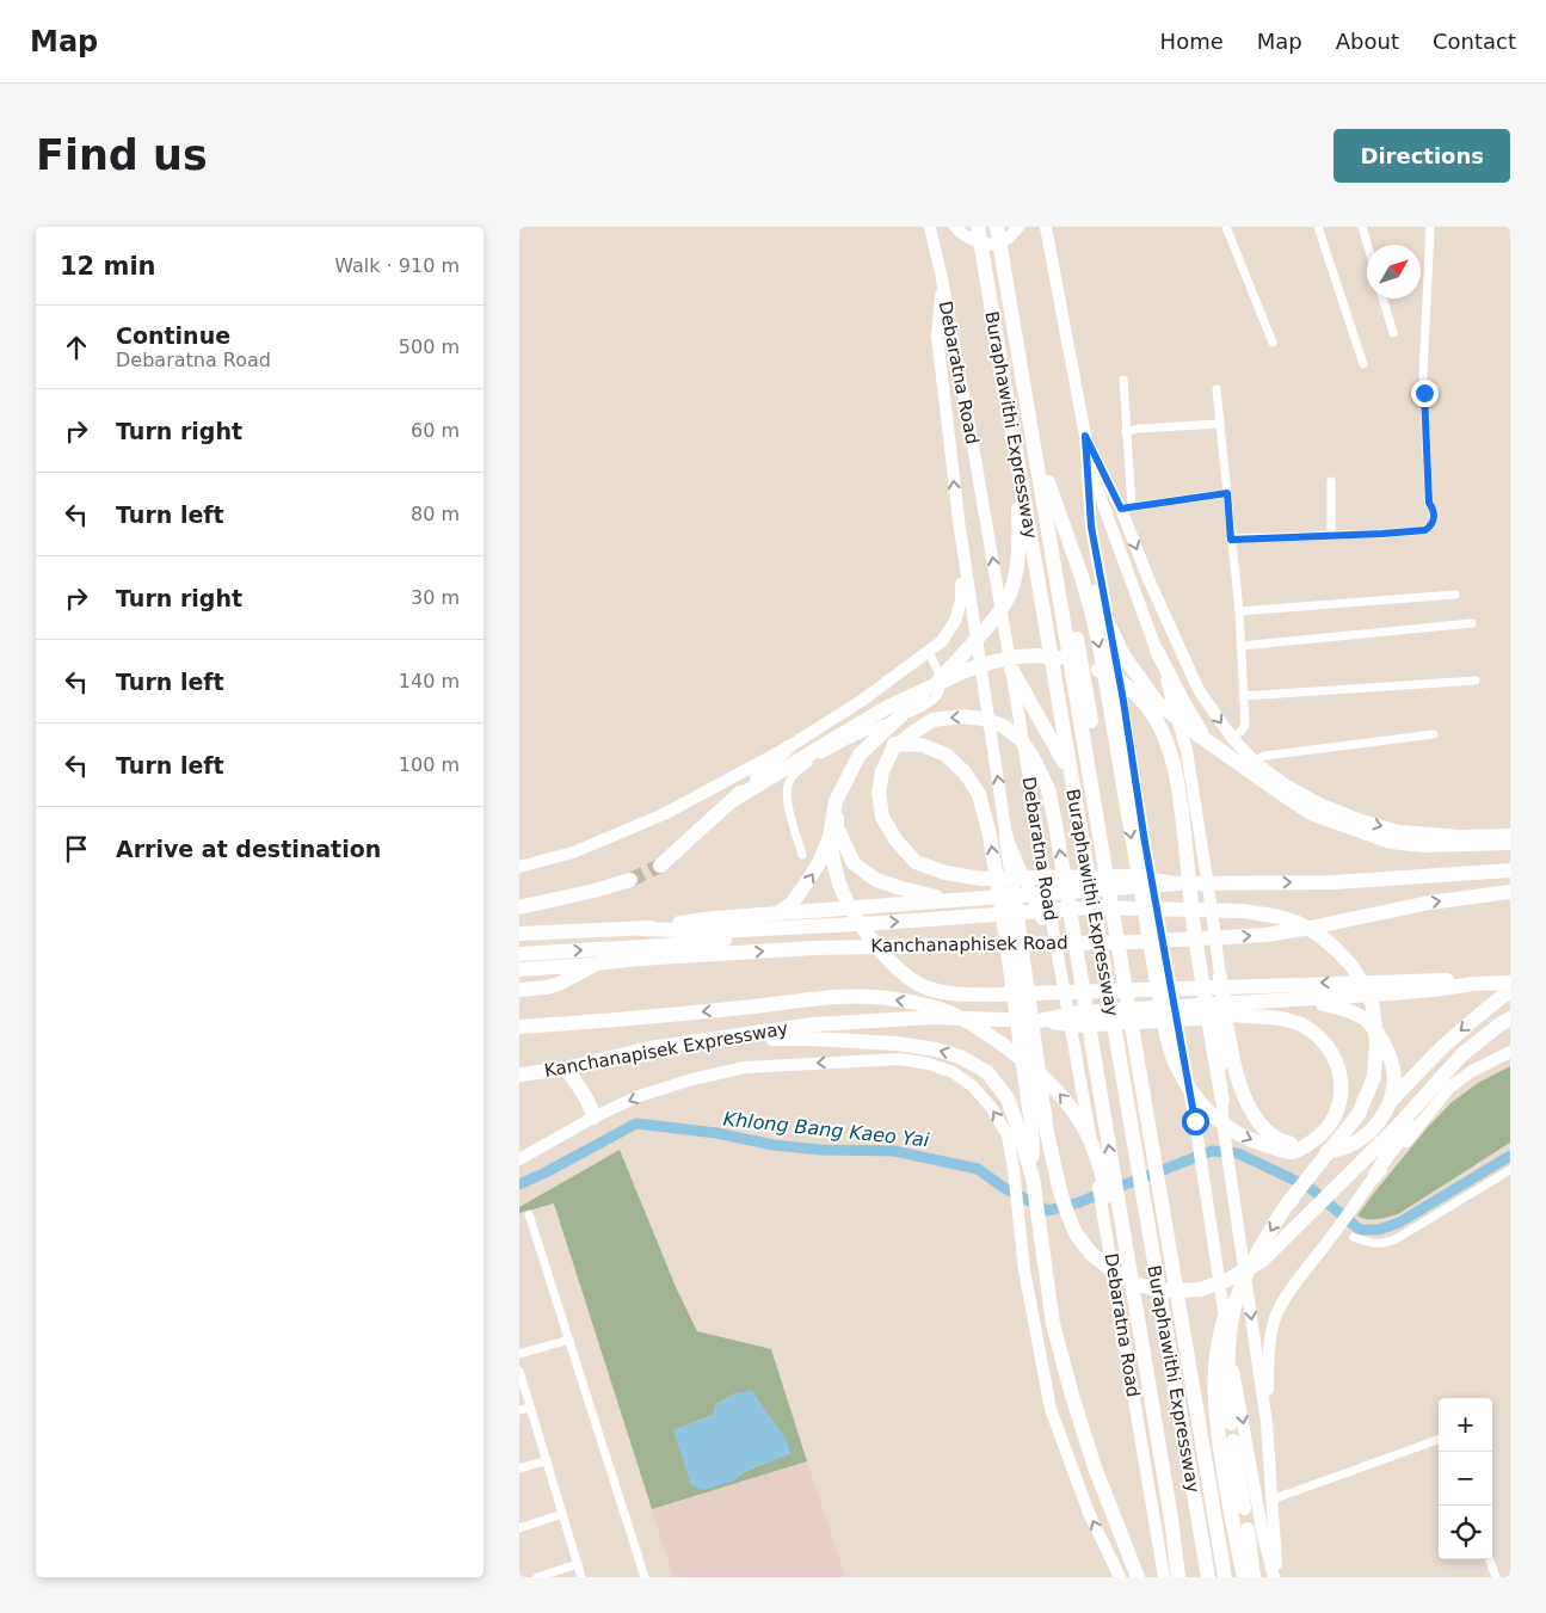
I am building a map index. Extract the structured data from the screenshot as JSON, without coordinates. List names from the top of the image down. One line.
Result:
{"streets":{"highway":["Debaratna Road","Buraphawithi Expressway","Kanchanaphisek Road","Kanchanapisek Expressway"]},"water":["Khlong Bang Kaeo Yai"],"north":"top right","page":{"header":"Map","nav":["Home","Map","About","Contact"],"buttons":"Directions","title":"Find us","heading":["12 min","Walk · 910 m"],"list":[["Continue","Debaratna Road","500 m"],["Turn right","60 m"],["Turn left","80 m"],["Turn right","30 m"],["Turn left","140 m"],["Turn left","100 m"],"Arrive at destination"],"map_buttons":["+","−"]}}
